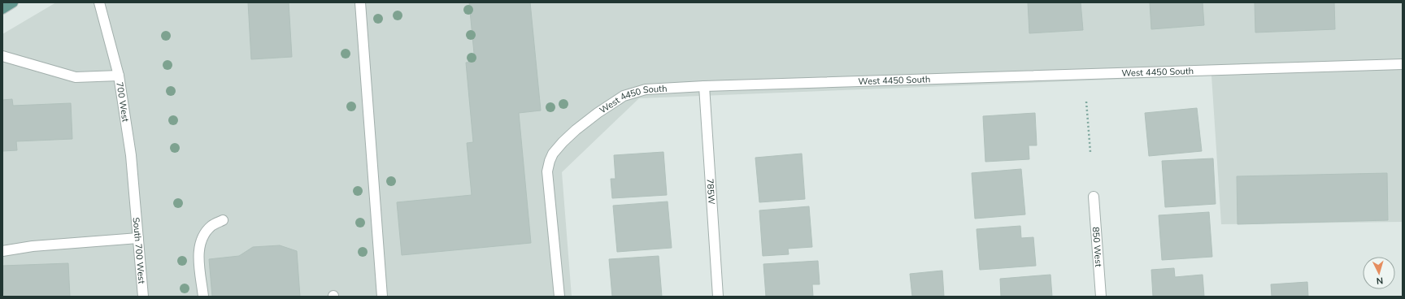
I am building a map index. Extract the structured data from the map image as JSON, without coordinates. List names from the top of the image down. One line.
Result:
{"streets":{"street":["West 4450 South","700 West","785W","850 West","South 700 West"]},"crossings":[["West 4450 South","785W"],["700 West","South 700 West"]],"north":"bottom"}
